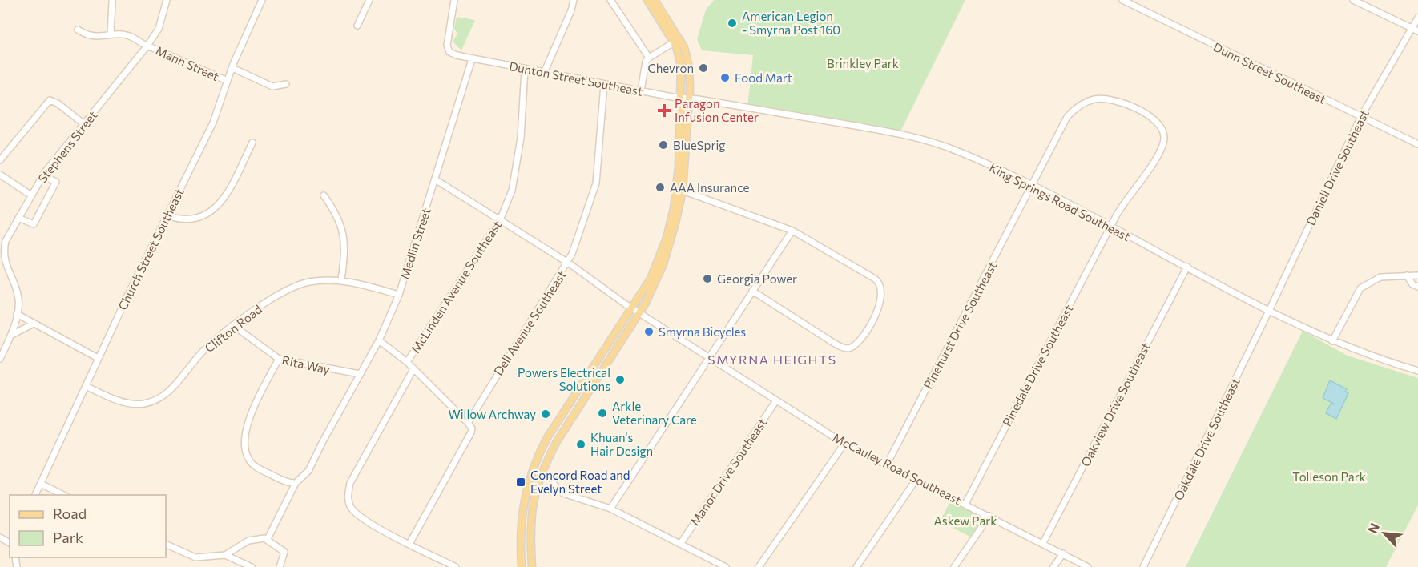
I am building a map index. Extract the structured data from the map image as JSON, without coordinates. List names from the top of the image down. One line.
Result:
{"streets":{"street":["Mann Street","Dunn Street Southeast","Dunton Street Southeast","Stephens Street","Daniell Drive Southeast","King Springs Road Southeast","Medlin Street","Church Street Southeast","McLinden Avenue Southeast","Dell Avenue Southeast","Pinehurst Drive Southeast","Clifton Road","Rita Way","Pinedale Drive Southeast","Oakview Drive Southeast","Oakdale Drive Southeast","McCauley Road Southeast","Manor Drive Southeast"]},"crossings":[["Mann Street","Stephens Street"],["Mann Street","Church Street Southeast"],["Dunn Street Southeast","Daniell Drive Southeast"],["Dunton Street Southeast","King Springs Road Southeast"],["Dunton Street Southeast","Medlin Street"],["Dunton Street Southeast","McLinden Avenue Southeast"],["Dunton Street Southeast","Dell Avenue Southeast"],["Daniell Drive Southeast","King Springs Road Southeast"],["Daniell Drive Southeast","Oakdale Drive Southeast"],["King Springs Road Southeast","Pinehurst Drive Southeast"],["King Springs Road Southeast","Pinedale Drive Southeast"],["King Springs Road Southeast","Oakview Drive Southeast"],["King Springs Road Southeast","Oakdale Drive Southeast"],["Medlin Street","Clifton Road"],["Medlin Street","Rita Way"],["Medlin Street","McCauley Road Southeast"],["Church Street Southeast","Clifton Road"],["McLinden Avenue Southeast","Dell Avenue Southeast"],["McLinden Avenue Southeast","McCauley Road Southeast"],["Dell Avenue Southeast","McCauley Road Southeast"],["Pinehurst Drive Southeast","Pinedale Drive Southeast"],["Pinehurst Drive Southeast","McCauley Road Southeast"],["Clifton Road","Rita Way"],["Pinedale Drive Southeast","McCauley Road Southeast"],["Oakview Drive Southeast","McCauley Road Southeast"],["McCauley Road Southeast","Manor Drive Southeast"]],"districts":["SMYRNA HEIGHTS"],"parks":["Brinkley Park","Tolleson Park","Askew Park"],"places":{"other":["American Legion - Smyrna Post 160","Chevron","Food Mart","BlueSprig","AAA Insurance","Georgia Power","Smyrna Bicycles","Powers Electrical Solutions","Arkle Veterinary Care","Willow Archway","Khuan's Hair Design"],"health":["Paragon Infusion Center"],"transit":["Concord Road and Evelyn Street"]},"legend":["Road","Park"],"north":"top left"}
